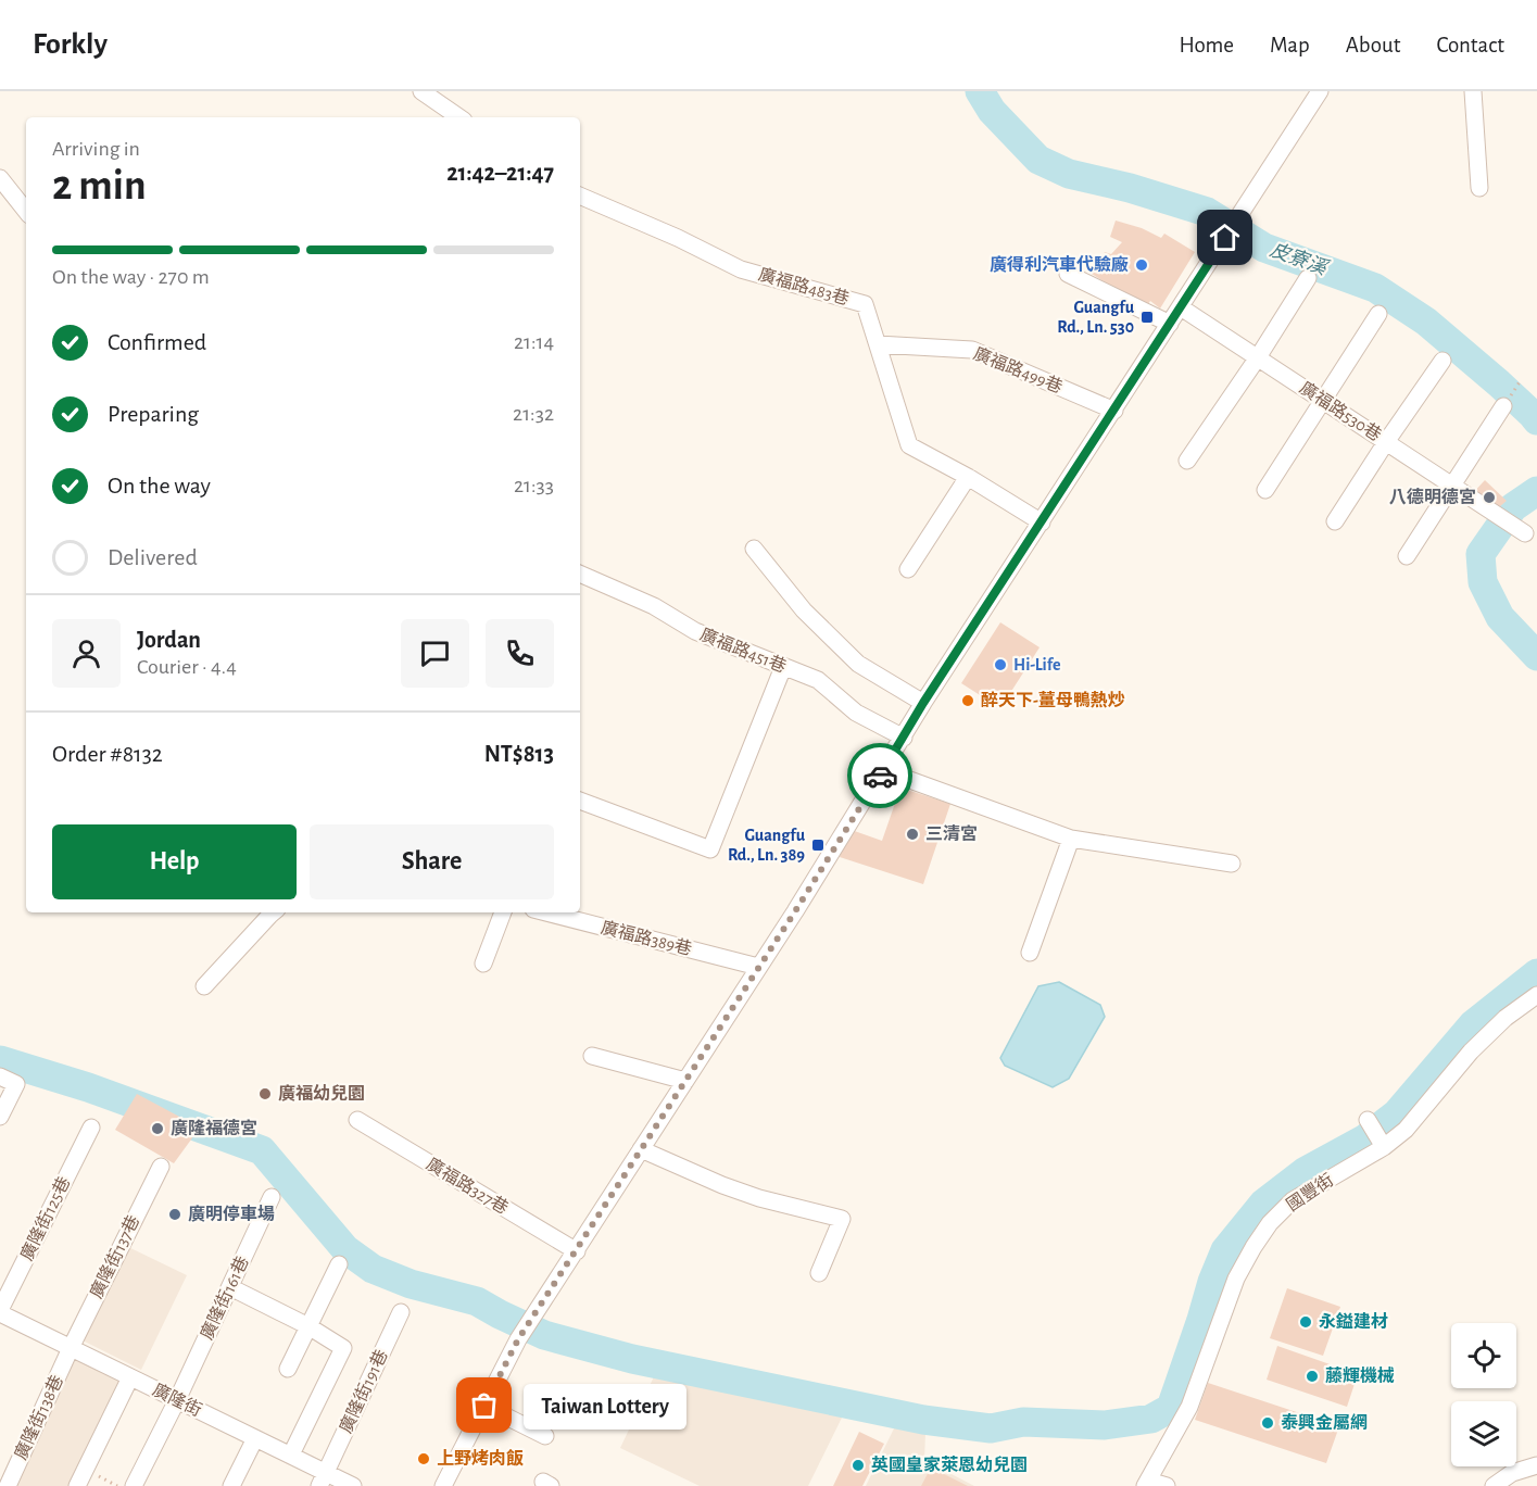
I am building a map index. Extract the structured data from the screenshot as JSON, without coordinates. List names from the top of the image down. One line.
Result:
{"streets":{"street":["廣福路483巷","廣福路499巷","廣福路530巷","廣福路451巷","廣福路389巷","廣福路327巷","國豐街","廣隆街125巷","廣隆街137巷","廣隆街161巷","廣隆街191巷","廣隆街","廣隆街138巷"]},"crossings":[["廣福路483巷","廣福路499巷"],["廣隆街125巷","廣隆街"],["廣隆街137巷","廣隆街"],["廣隆街137巷","廣隆街138巷"],["廣隆街161巷","廣隆街"],["廣隆街191巷","廣隆街"],["廣隆街","廣隆街138巷"]],"water":["皮寮溪"],"places":{"other":["廣得利汽車代驗廠","八德明德宮","Hi-Life","醉天下-薑母鴨熱炒","三清宮","廣福幼兒園","廣隆福德宮","廣明停車場","永鎰建材","藤輝機械","Taiwan Lottery","泰興金屬網","上野烤肉飯","英國皇家萊恩幼兒園"],"transit":["Guangfu Rd., Ln. 530","Guangfu Rd., Ln. 389"]},"page":{"header":"Forkly","nav":["Home","Map","About","Contact"],"heading":["2 min","Arriving in","21:42–21:47"],"panel":["Jordan","Courier · 4.4","Order #8132","NT$813"],"bar":"On the way · 270 m","list":[["Confirmed","21:14"],["Preparing","21:32"],["On the way","21:33"],"Delivered"],"buttons":["Help","Share"],"bubble":"Taiwan Lottery"}}
